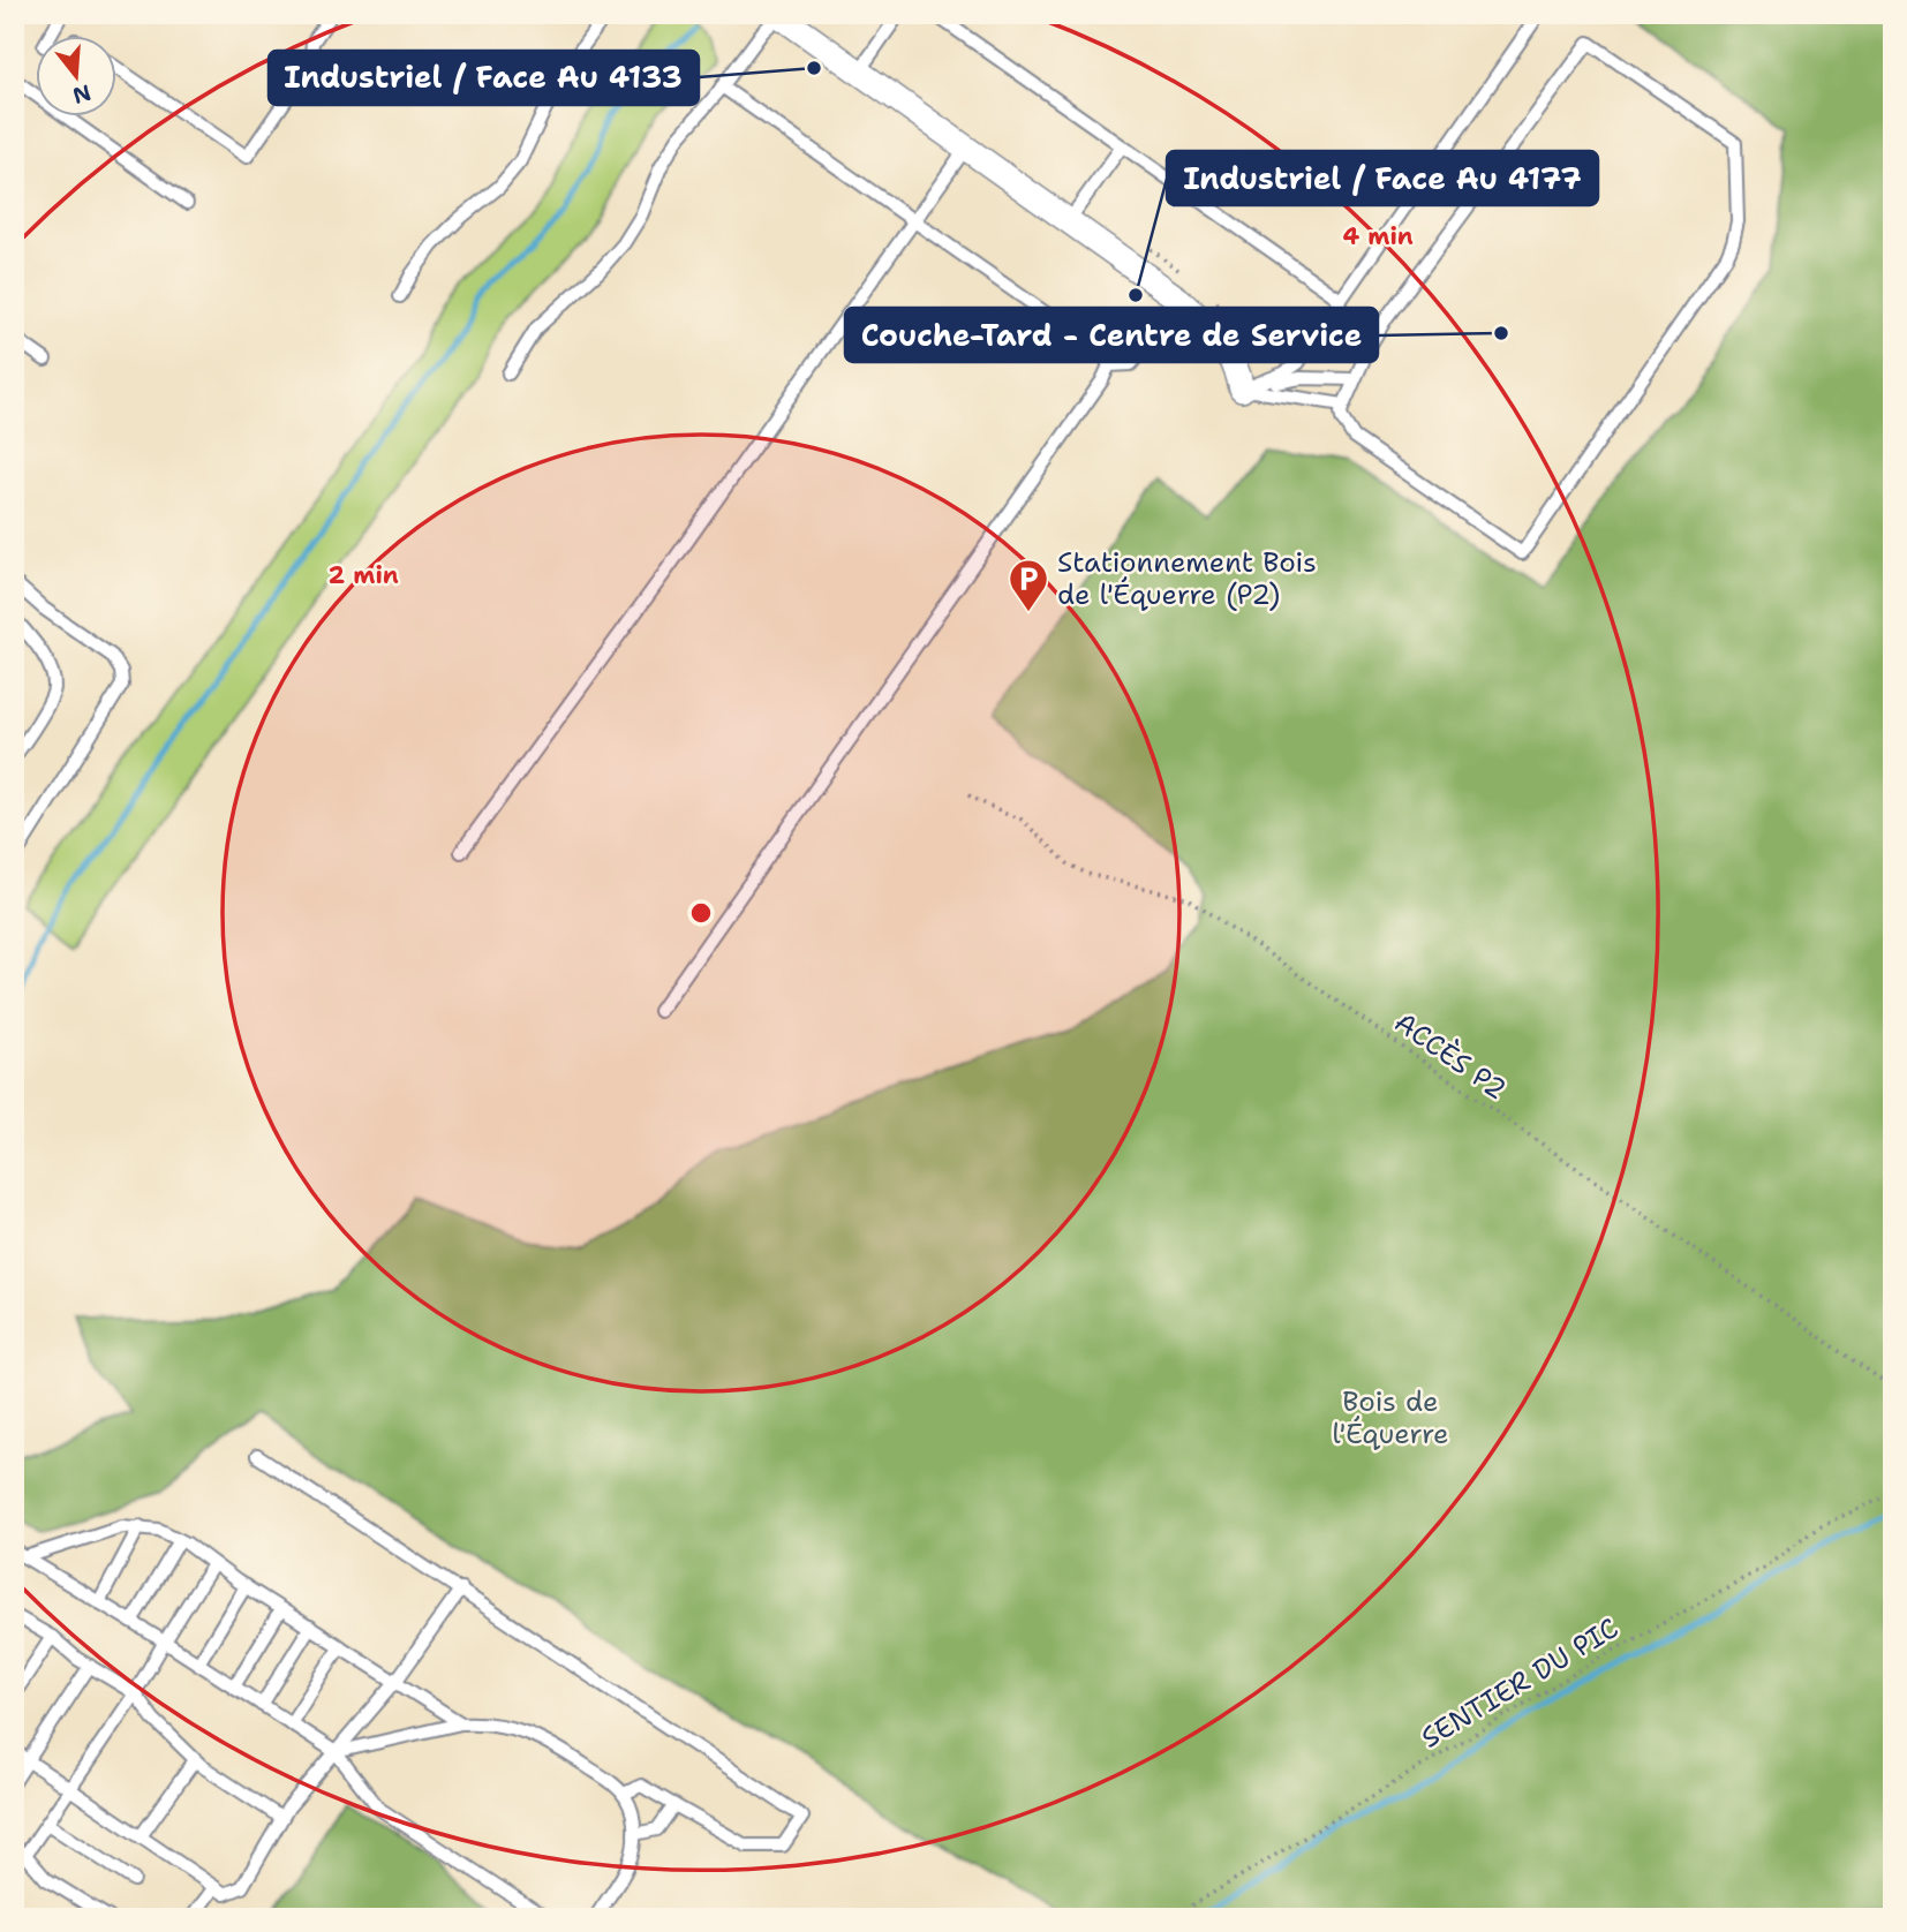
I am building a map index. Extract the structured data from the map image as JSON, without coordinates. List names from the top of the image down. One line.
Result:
{"streets":{"path":["ACCÈS P2","SENTIER DU PIC"]},"parks":["Bois de l'Équerre"],"places":{"other":["Industriel / Face Au 4133","Industriel / Face Au 4177","Couche-Tard - Centre de Service"],"parking":["Stationnement Bois de l'Équerre (P2)"]},"north":"bottom","rings":["4 min","2 min"]}
